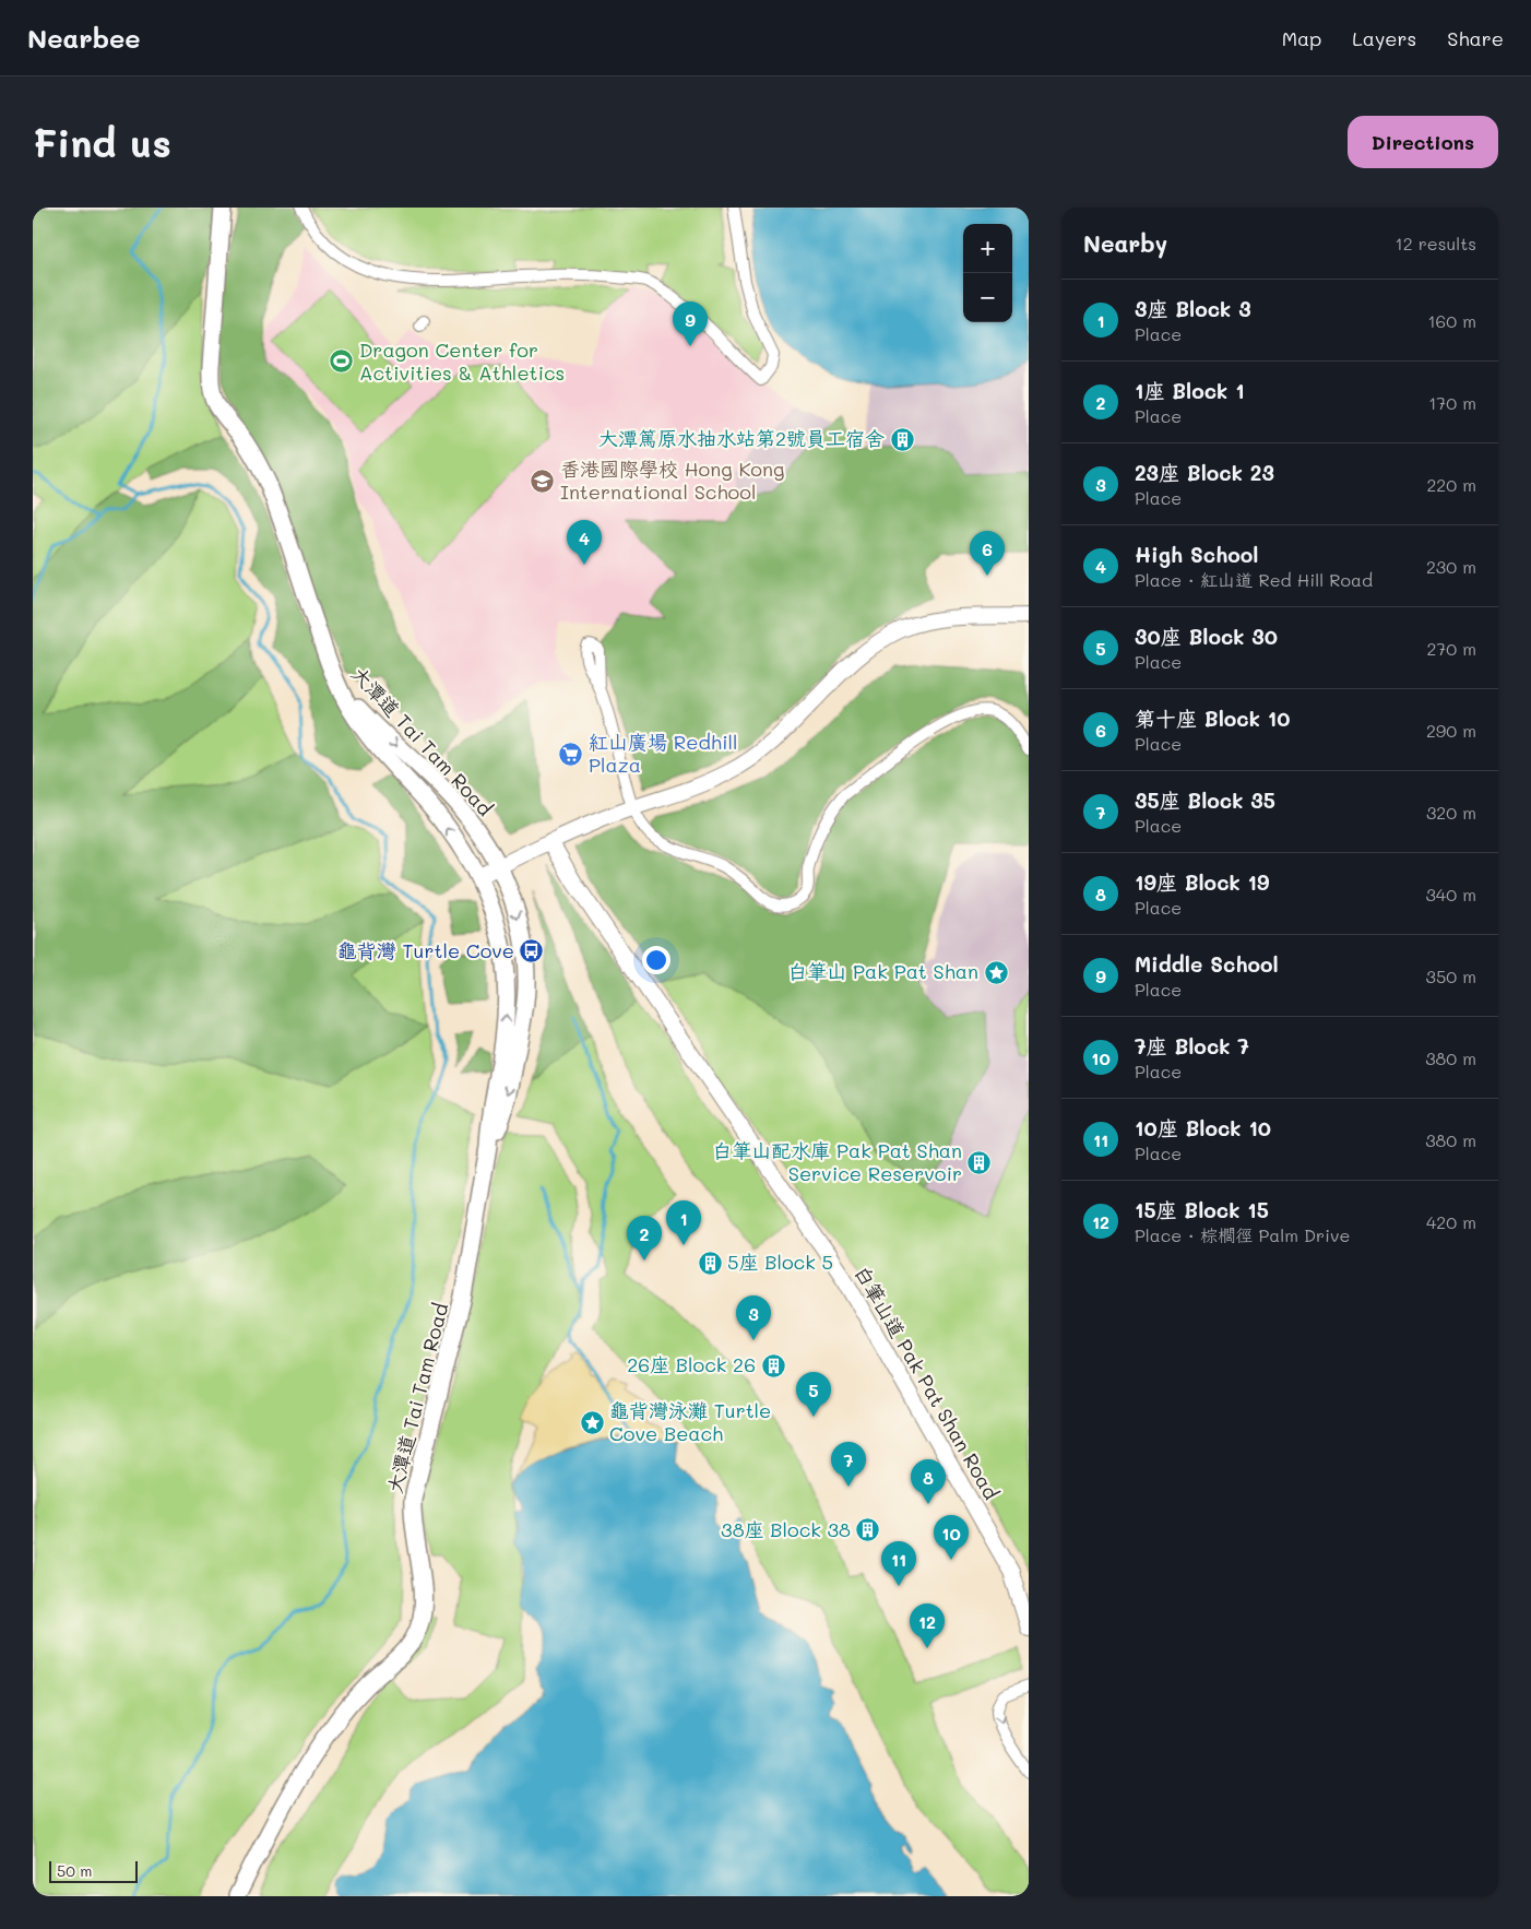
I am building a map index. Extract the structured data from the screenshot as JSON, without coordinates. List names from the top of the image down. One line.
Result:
{"streets":{"main road":["大潭道 Tai Tam Road"],"street":["白筆山道 Pak Pat Shan Road"]},"places":{"sports":["Dragon Center for Activities & Athletics"],"building":["大潭篤原水抽水站第2號員工宿舍","白筆山配水庫 Pak Pat Shan Service Reservoir","5座 Block 5","26座 Block 26","38座 Block 38"],"school or university":["香港國際學校 Hong Kong International School"],"supermarket":["紅山廣場 Redhill Plaza"],"bus stop":["龜背灣 Turtle Cove"],"place":["白筆山 Pak Pat Shan","龜背灣泳灘 Turtle Cove Beach"]},"scale_bar":"50 m","page":{"header":"Nearbee","nav":["Map","Layers","Share"],"buttons":"Directions","title":"Find us","heading":["Nearby","12 results"],"map_buttons":["+","−"],"list":[{"mark":"1","name":"3座 Block 3","note":"Place","value":"160 m"},{"mark":"2","name":"1座 Block 1","note":"Place","value":"170 m"},{"mark":"3","name":"23座 Block 23","note":"Place","value":"220 m"},{"mark":"4","name":"High School","note":"Place · 紅山道 Red Hill Road","value":"230 m"},{"mark":"5","name":"30座 Block 30","note":"Place","value":"270 m"},{"mark":"6","name":"第十座 Block 10","note":"Place","value":"290 m"},{"mark":"7","name":"35座 Block 35","note":"Place","value":"320 m"},{"mark":"8","name":"19座 Block 19","note":"Place","value":"340 m"},{"mark":"9","name":"Middle School","note":"Place","value":"350 m"},{"mark":"10","name":"7座 Block 7","note":"Place","value":"380 m"},{"mark":"11","name":"10座 Block 10","note":"Place","value":"380 m"},{"mark":"12","name":"15座 Block 15","note":"Place · 棕櫚徑 Palm Drive","value":"420 m"}],"pins":["9","4","6","1","2","3","5","7","8","10","11","12"],"scale":"50 m"}}
